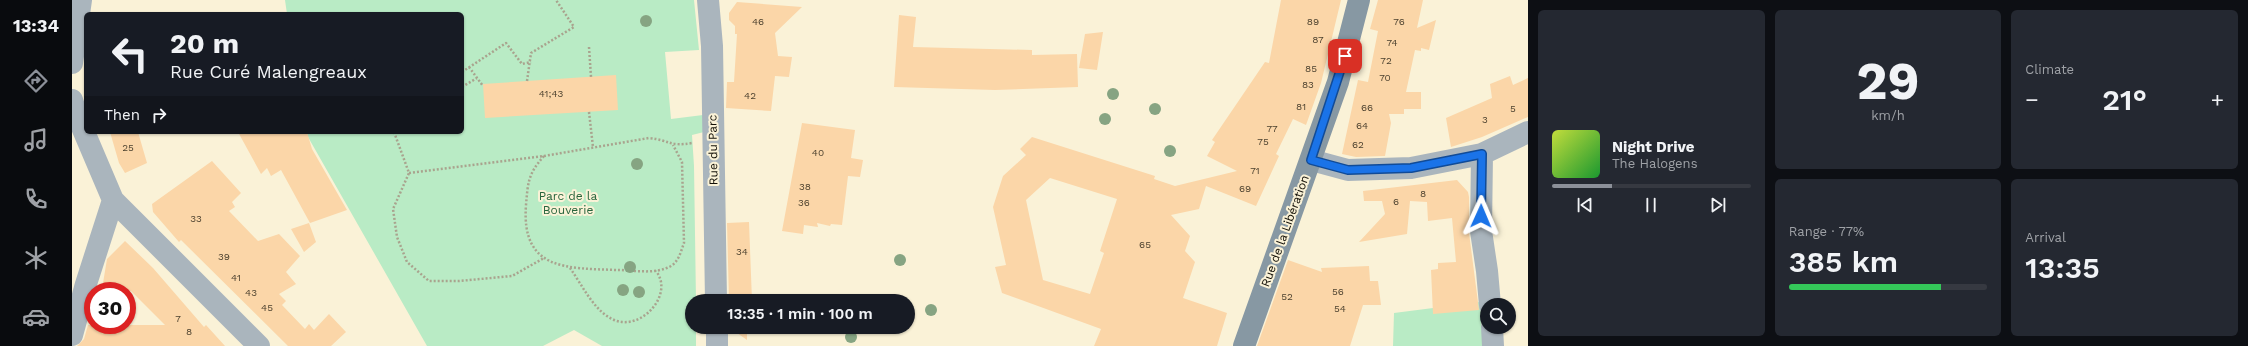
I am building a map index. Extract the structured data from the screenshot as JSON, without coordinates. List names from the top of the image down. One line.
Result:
{"streets":{"street":["Rue du Parc","Rue de la Libération"]},"parks":["Parc de la Bouverie"],"house_numbers":["46","89","76","87","74","72","85","70","83","41;43","42","81","66","5","3","64","77","75","62","25","40","71","38","69","8","6","36","33","65","34","39","41","56","43","52","45","54","7","8"],"page":{"tabs":"13:34","tile":[["29","km/h"],"Climate",["Range · 77%","385 km"],["Arrival","13:35"]],"turn":["20 m","Rue Curé Malengreaux"],"heat":["−","21°","+"],"then":"Then","song":["Night Drive","The Halogens"],"limit":"30","trip":"13:35 · 1 min · 100 m"}}
